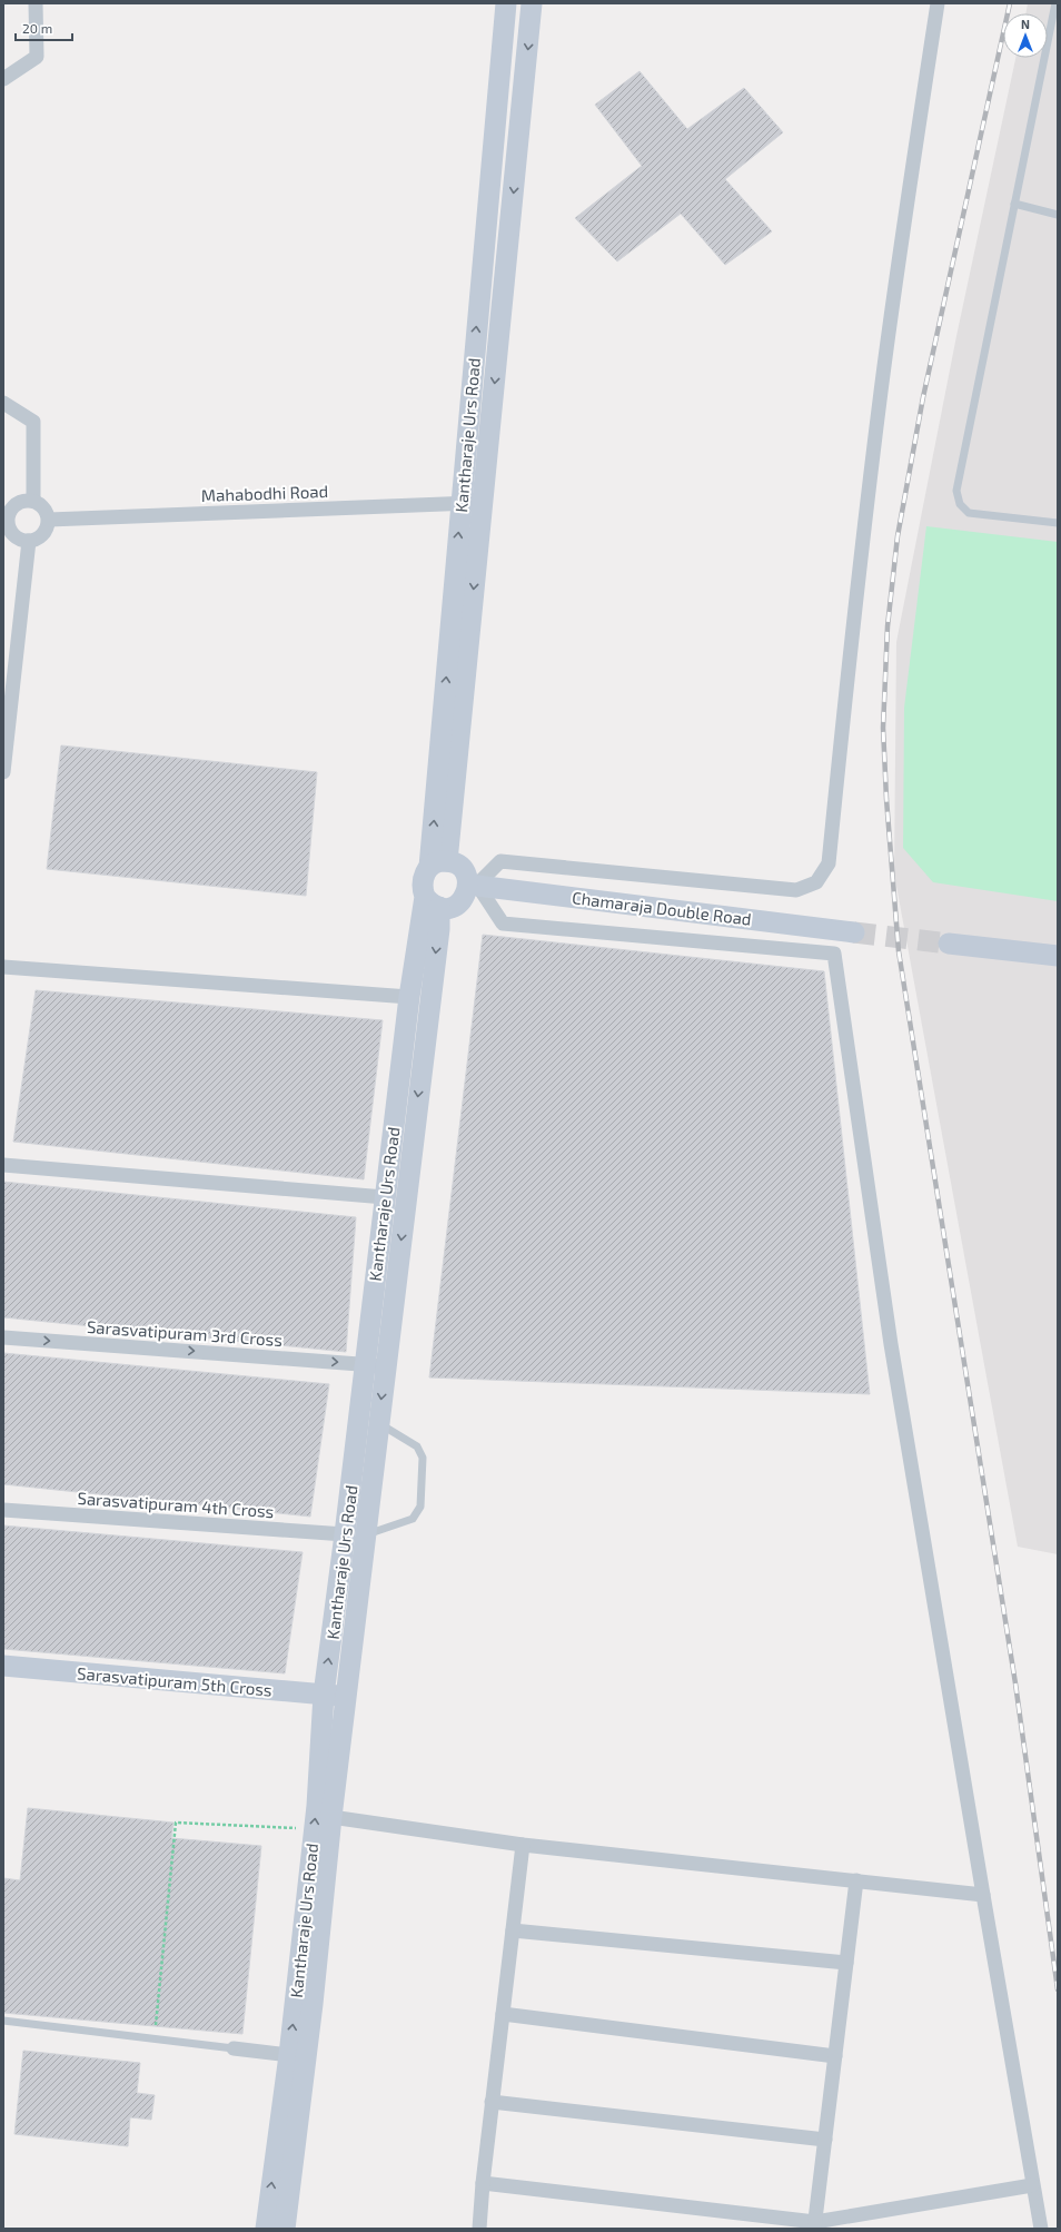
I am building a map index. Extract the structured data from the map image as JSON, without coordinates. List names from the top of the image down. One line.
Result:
{"streets":{"street":["Kantharaje Urs Road","Mahabodhi Road","Chamaraja Double Road","Sarasvatipuram 3rd Cross","Sarasvatipuram 4th Cross","Sarasvatipuram 5th Cross"]},"crossings":[["Kantharaje Urs Road","Mahabodhi Road"],["Kantharaje Urs Road","Chamaraja Double Road"],["Kantharaje Urs Road","Sarasvatipuram 3rd Cross"],["Kantharaje Urs Road","Sarasvatipuram 4th Cross"],["Kantharaje Urs Road","Sarasvatipuram 5th Cross"]],"one_way":["Sarasvatipuram 3rd Cross"],"scale_bar":"20 m","north":"top"}
